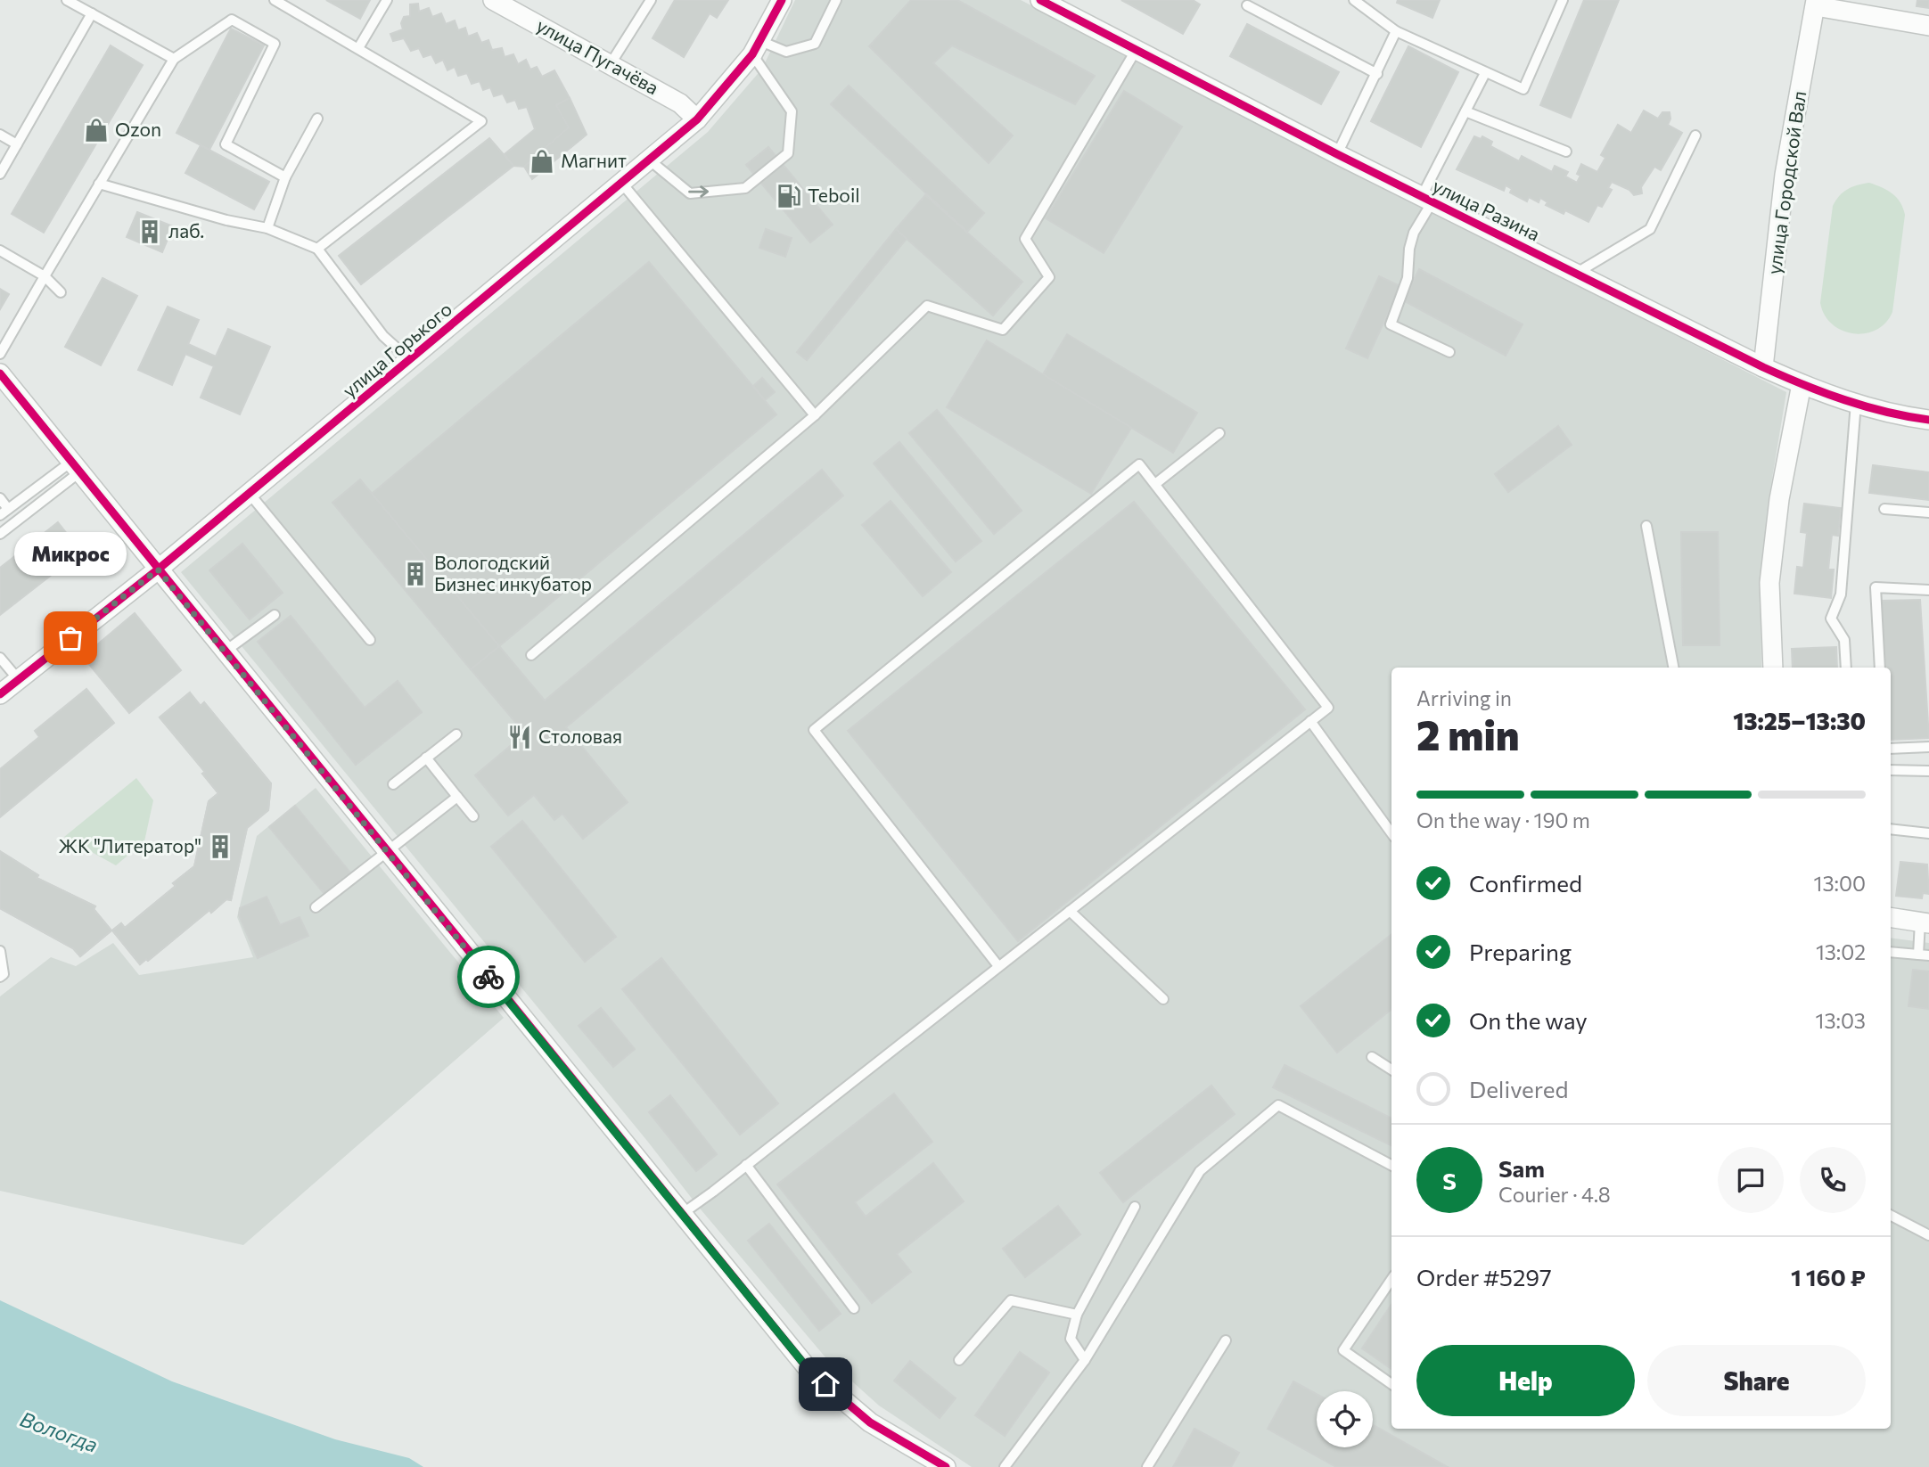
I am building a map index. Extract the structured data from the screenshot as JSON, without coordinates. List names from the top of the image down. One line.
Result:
{"streets":{"street":["улица Пугачёва","улица Городской Вал","улица Разина","улица Горького"]},"crossings":[["улица Пугачёва","улица Горького"],["улица Городской Вал","улица Разина"]],"water":["Вологда"],"places":{"shop":["Ozon","Магнит"],"fuel station":["Teboil"],"building":["лаб.","Вологодский Бизнес инкубатор","ЖК \"Литератор\""],"other":["Микрос"],"restaurant":["Столовая"]},"page":{"bubble":"Микрос","heading":["2 min","Arriving in","13:25–13:30"],"panel":["Sam","Courier · 4.8","Order #5297","1 160 ₽"],"bar":"On the way · 190 m","list":[["Confirmed","13:00"],["Preparing","13:02"],["On the way","13:03"],"Delivered"],"round":"S","buttons":["Help","Share"]}}
